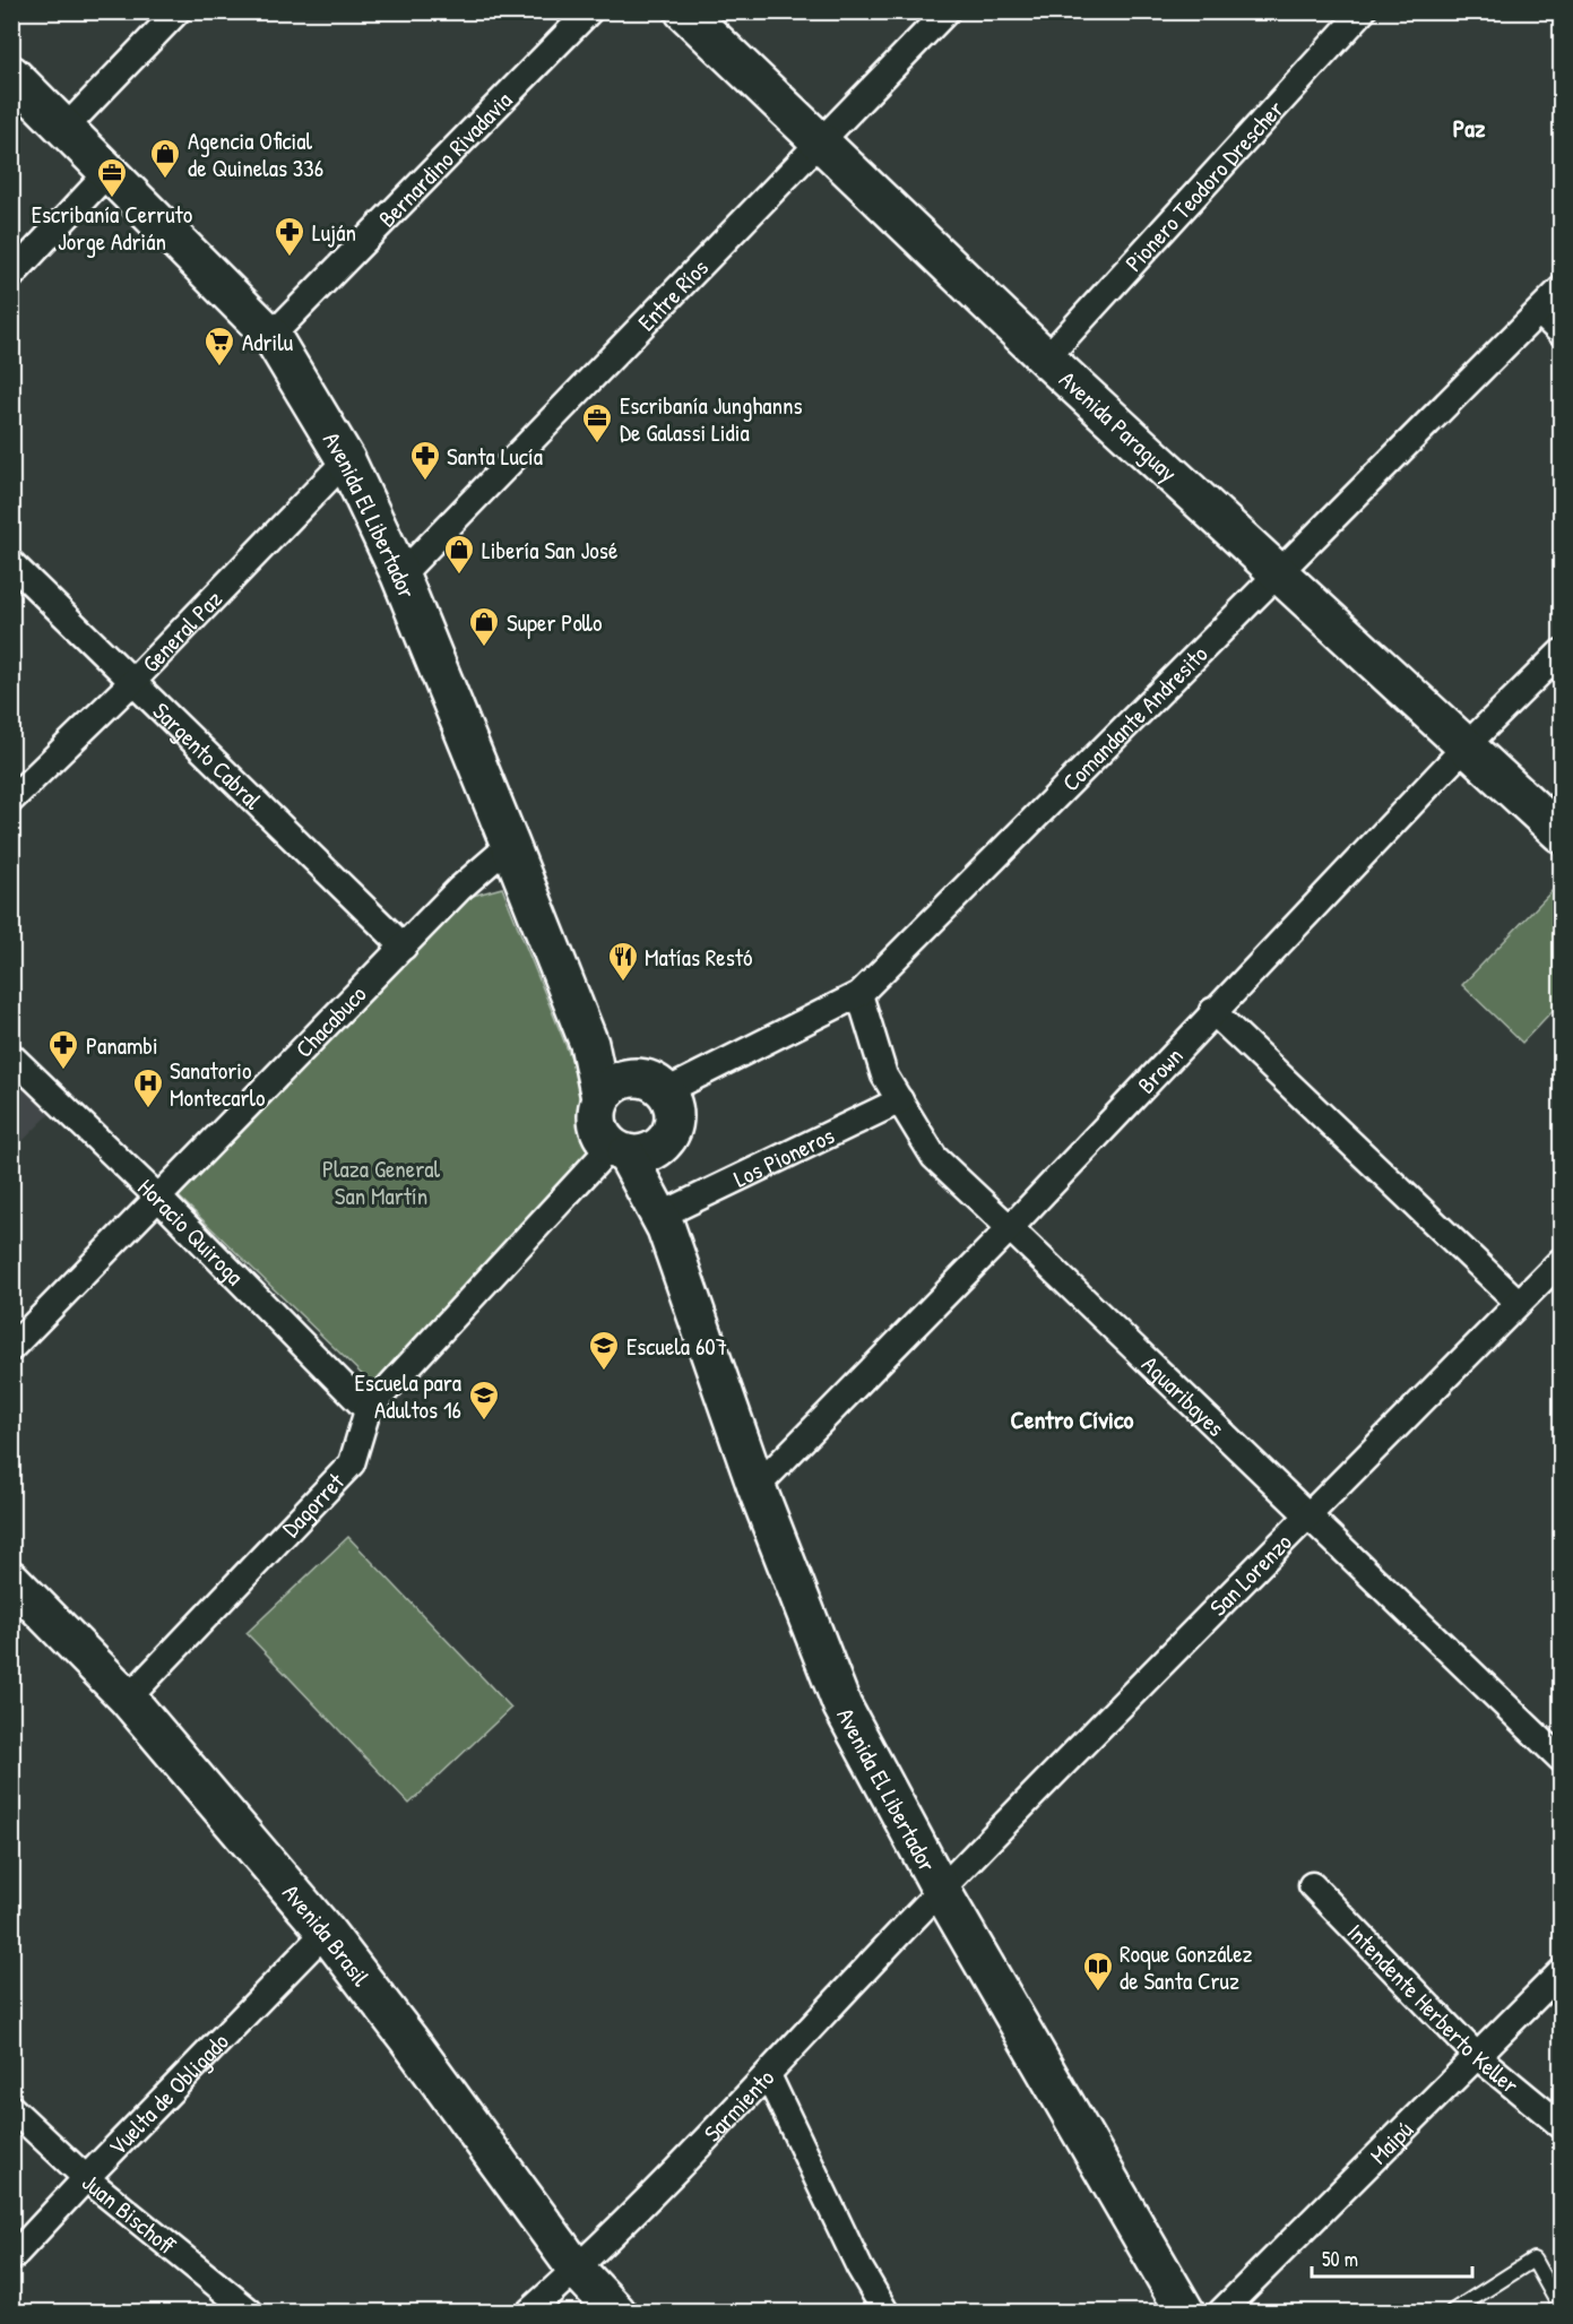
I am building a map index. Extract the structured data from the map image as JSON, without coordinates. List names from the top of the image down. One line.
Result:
{"streets":{"main road":["Avenida Paraguay","Avenida El Libertador","Avenida Brasil"],"street":["Bernardino Rivadavia","Pionero Teodoro Drescher","Entre Ríos","General Paz","Comandante Andresito","Sargento Cabral","Chacabuco","Brown","Los Pioneros","Horacio Quiroga","Aguaribayes","Dagorret","San Lorenzo","Intendente Herberto Keller","Vuelta de Obligado","Sarmiento","Maipú","Juan Bischoff"]},"crossings":[["Bernardino Rivadavia","Avenida El Libertador"],["Pionero Teodoro Drescher","Avenida Paraguay"],["Entre Ríos","Avenida Paraguay"],["Entre Ríos","Avenida El Libertador"],["Avenida Paraguay","Comandante Andresito"],["Avenida Paraguay","Brown"],["Avenida El Libertador","General Paz"],["Avenida El Libertador","Comandante Andresito"],["Avenida El Libertador","Chacabuco"],["Avenida El Libertador","Brown"],["Avenida El Libertador","Los Pioneros"],["Avenida El Libertador","Dagorret"],["Avenida El Libertador","San Lorenzo"],["Avenida El Libertador","Sarmiento"],["General Paz","Sargento Cabral"],["Comandante Andresito","Aguaribayes"],["Comandante Andresito","Dagorret"],["Sargento Cabral","Chacabuco"],["Chacabuco","Horacio Quiroga"],["Brown","Aguaribayes"],["Los Pioneros","Aguaribayes"],["Horacio Quiroga","Dagorret"],["Aguaribayes","San Lorenzo"],["Dagorret","Avenida Brasil"],["San Lorenzo","Sarmiento"],["Avenida Brasil","Vuelta de Obligado"],["Avenida Brasil","Sarmiento"],["Intendente Herberto Keller","Maipú"],["Vuelta de Obligado","Juan Bischoff"]],"districts":["Paz","Centro Cívico"],"parks":["Plaza General San Martín"],"places":{"shop":["Agencia Oficial de Quinelas 336","Libería San José","Super Pollo"],"office":["Escribanía Cerruto Jorge Adrián","Escribanía Junghanns De Galassi Lidia"],"pharmacy":["Luján","Santa Lucía","Panambi"],"supermarket":["Adrilu"],"restaurant":["Matías Restó"],"hospital":["Sanatorio Montecarlo"],"school or university":["Escuela 607","Escuela para Adultos 16"],"library":["Roque González de Santa Cruz"]},"scale_bar":"50 m"}
